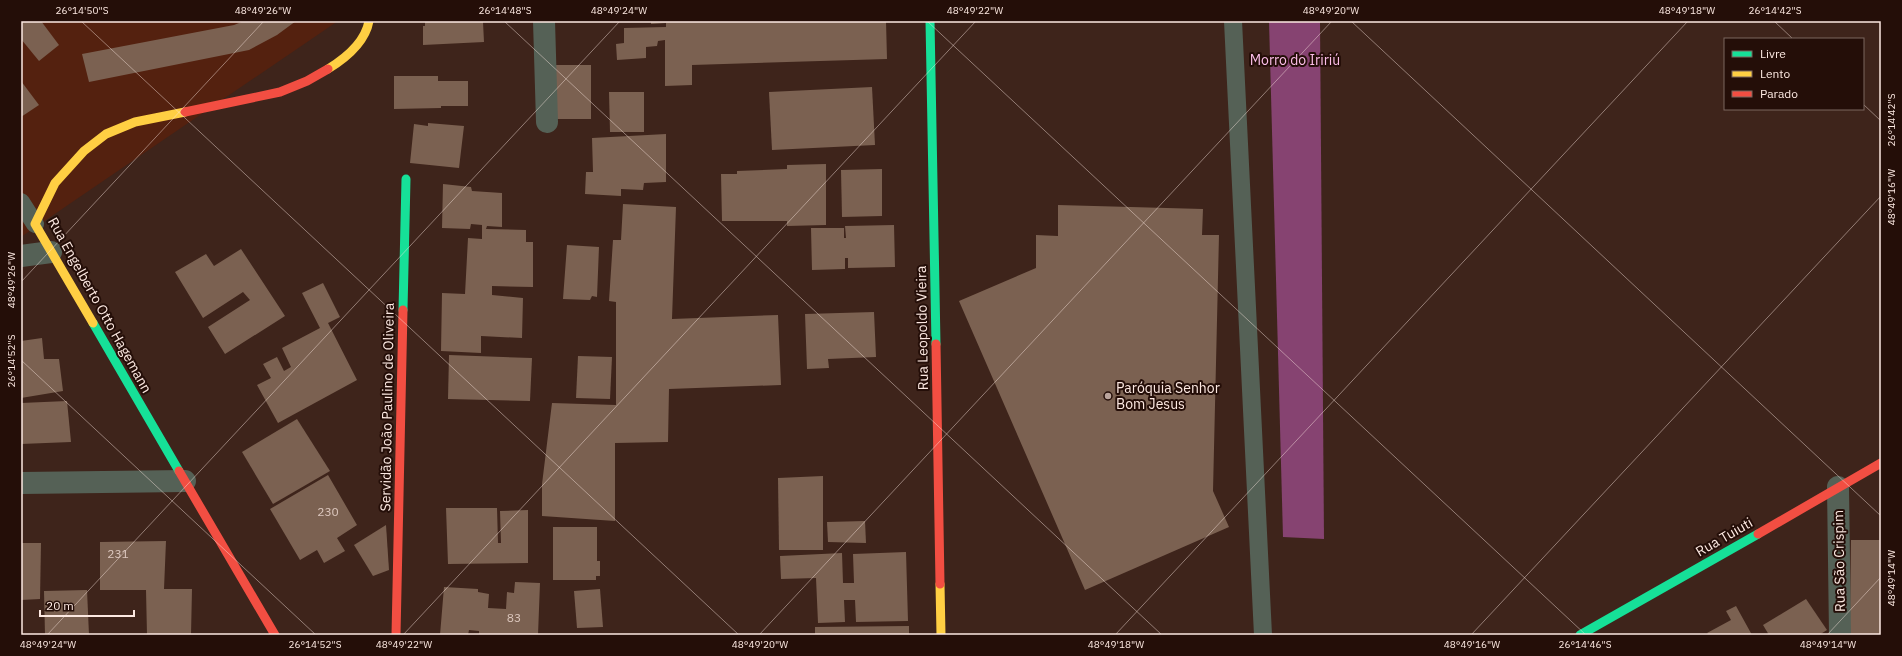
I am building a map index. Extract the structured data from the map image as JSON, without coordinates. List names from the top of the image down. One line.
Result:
{"streets":{"street":["Rua Engelberto Otto Hagemann","Rua Leopoldo Vieira","Servidão João Paulino de Oliveira","Rua Tuiuti","Rua São Crispim"]},"crossings":[["Rua Tuiuti","Rua São Crispim"]],"parks":["Morro do Iririú"],"places":["Paróquia Senhor Bom Jesus"],"house_numbers":["230","231","83"],"legend":["Livre","Lento","Parado"],"scale_bar":"20 m","coordinates":["26°14'50\"S","48°49'26\"W","26°14'48\"S","48°49'24\"W","48°49'22\"W","48°49'20\"W","48°49'18\"W","26°14'42\"S","48°49'16\"W","26°14'52\"S","48°49'14\"W","26°14'46\"S"]}
